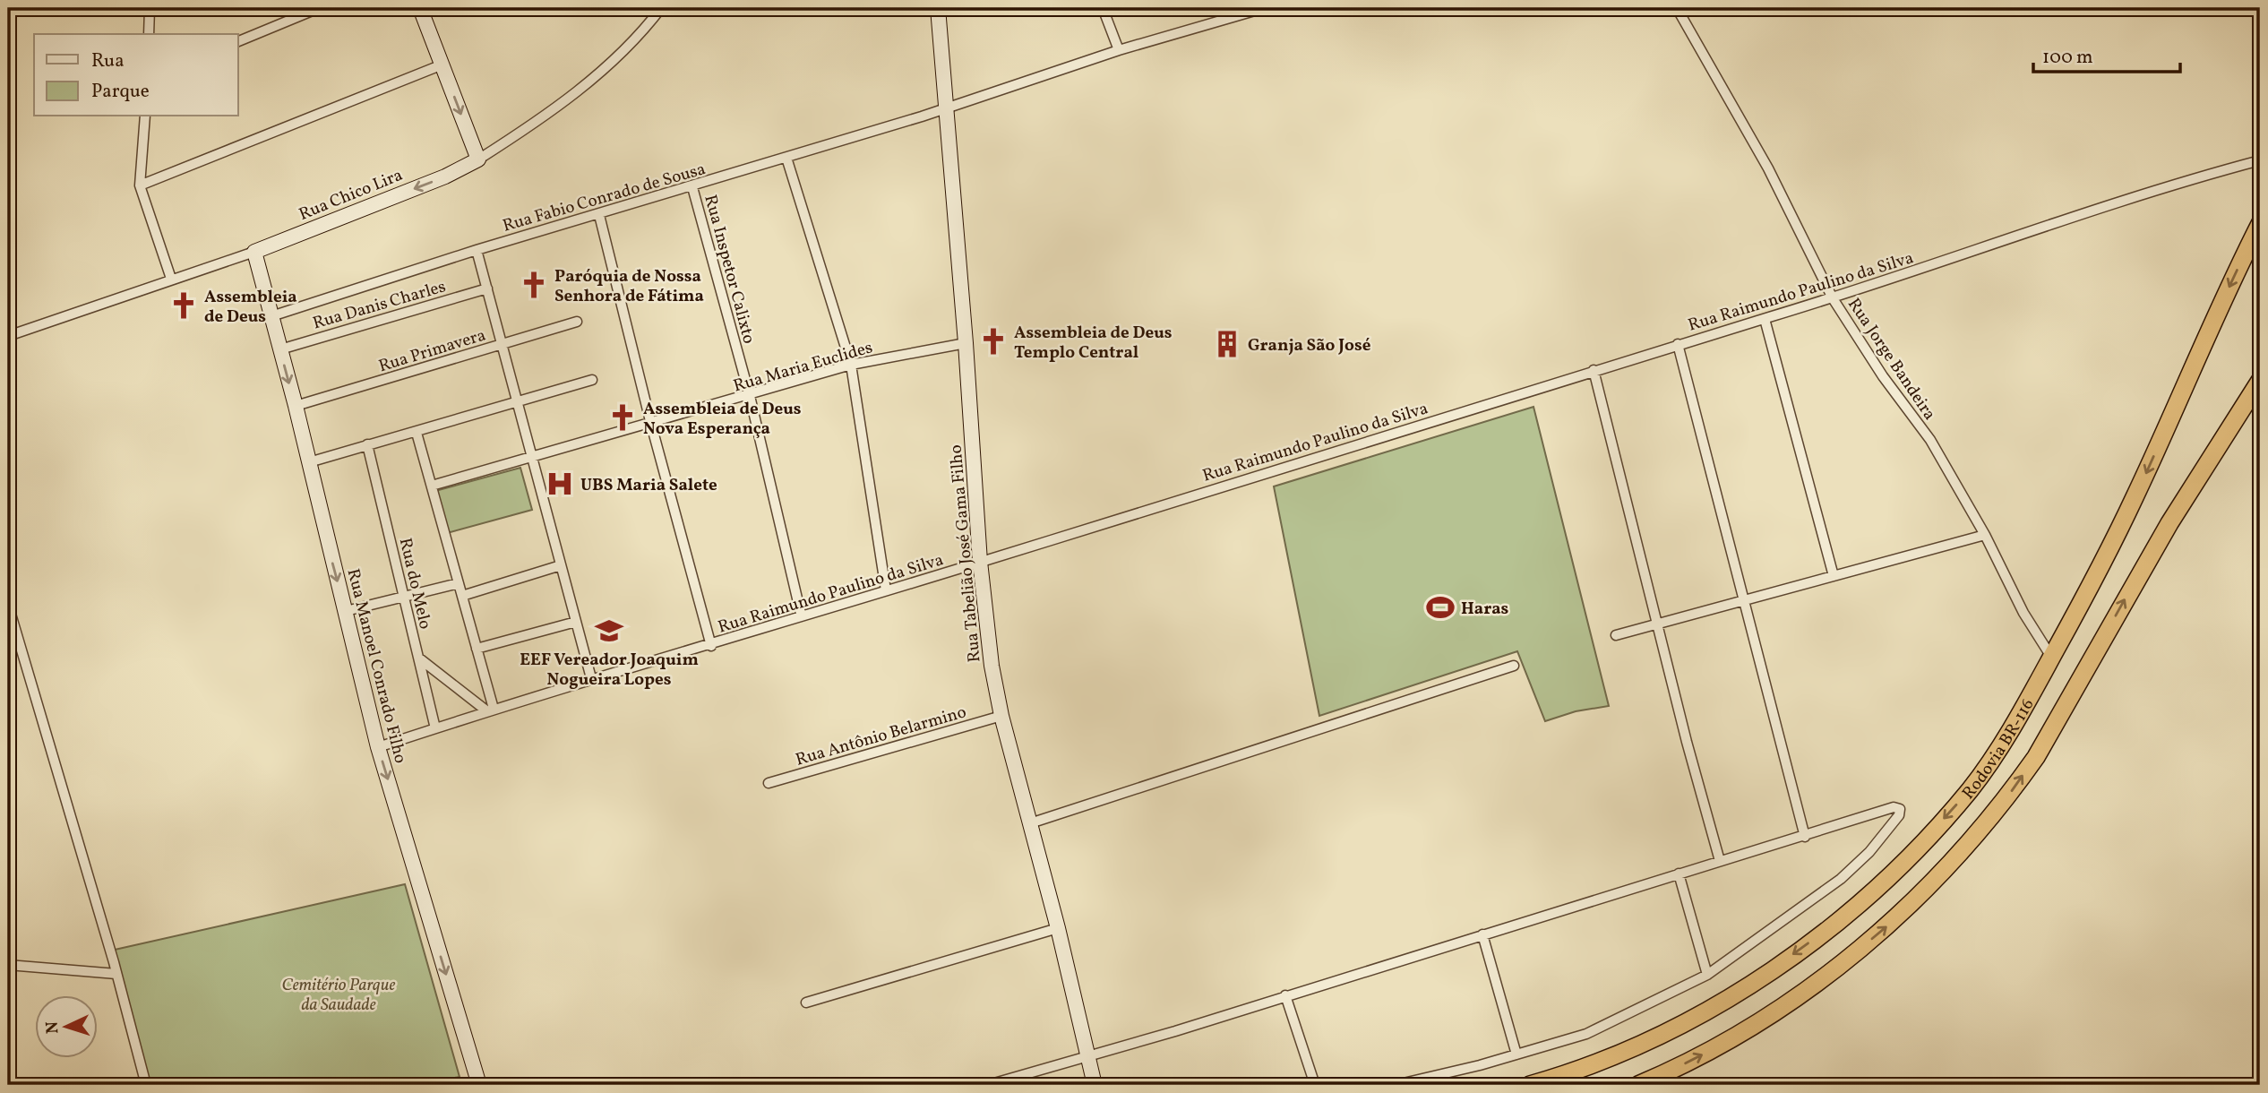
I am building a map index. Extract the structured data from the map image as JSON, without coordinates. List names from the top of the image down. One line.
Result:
{"streets":{"highway":["Rodovia BR-116"],"street":["Rua Chico Lira","Rua Fabio Conrado de Sousa","Rua Inspetor Calixto","Rua Raimundo Paulino da Silva","Rua Danis Charles","Rua Primavera","Rua Jorge Bandeira","Rua Maria Euclides","Rua Tabelião José Gama Filho","Rua do Melo","Rua Manoel Conrado Filho","Rua Antônio Belarmino"]},"crossings":[["Rua Chico Lira","Rua Manoel Conrado Filho"],["Rua Fabio Conrado de Sousa","Rua Inspetor Calixto"],["Rua Fabio Conrado de Sousa","Rua Tabelião José Gama Filho"],["Rua Fabio Conrado de Sousa","Rua Manoel Conrado Filho"],["Rua Inspetor Calixto","Rua Raimundo Paulino da Silva"],["Rua Inspetor Calixto","Rua Maria Euclides"],["Rua Raimundo Paulino da Silva","Rua Jorge Bandeira"],["Rua Raimundo Paulino da Silva","Rua Tabelião José Gama Filho"],["Rua Raimundo Paulino da Silva","Rua do Melo"],["Rua Raimundo Paulino da Silva","Rua Manoel Conrado Filho"],["Rua Danis Charles","Rua Manoel Conrado Filho"],["Rua Primavera","Rua Manoel Conrado Filho"],["Rua Jorge Bandeira","Rodovia BR-116"],["Rua Maria Euclides","Rua Tabelião José Gama Filho"],["Rua Tabelião José Gama Filho","Rua Antônio Belarmino"]],"one_way":["Rua Manoel Conrado Filho"],"parks":["Cemitério Parque da Saudade"],"places":{"church":["Paróquia de Nossa Senhora de Fátima","Assembleia de Deus","Assembleia de Deus Templo Central","Assembleia de Deus Nova Esperança"],"building":["Granja São José"],"hospital":["UBS Maria Salete"],"sports":["Haras"],"school or university":["EEF Vereador Joaquim Nogueira Lopes"]},"legend":["Rua","Parque"],"scale_bar":"100 m","north":"left"}
